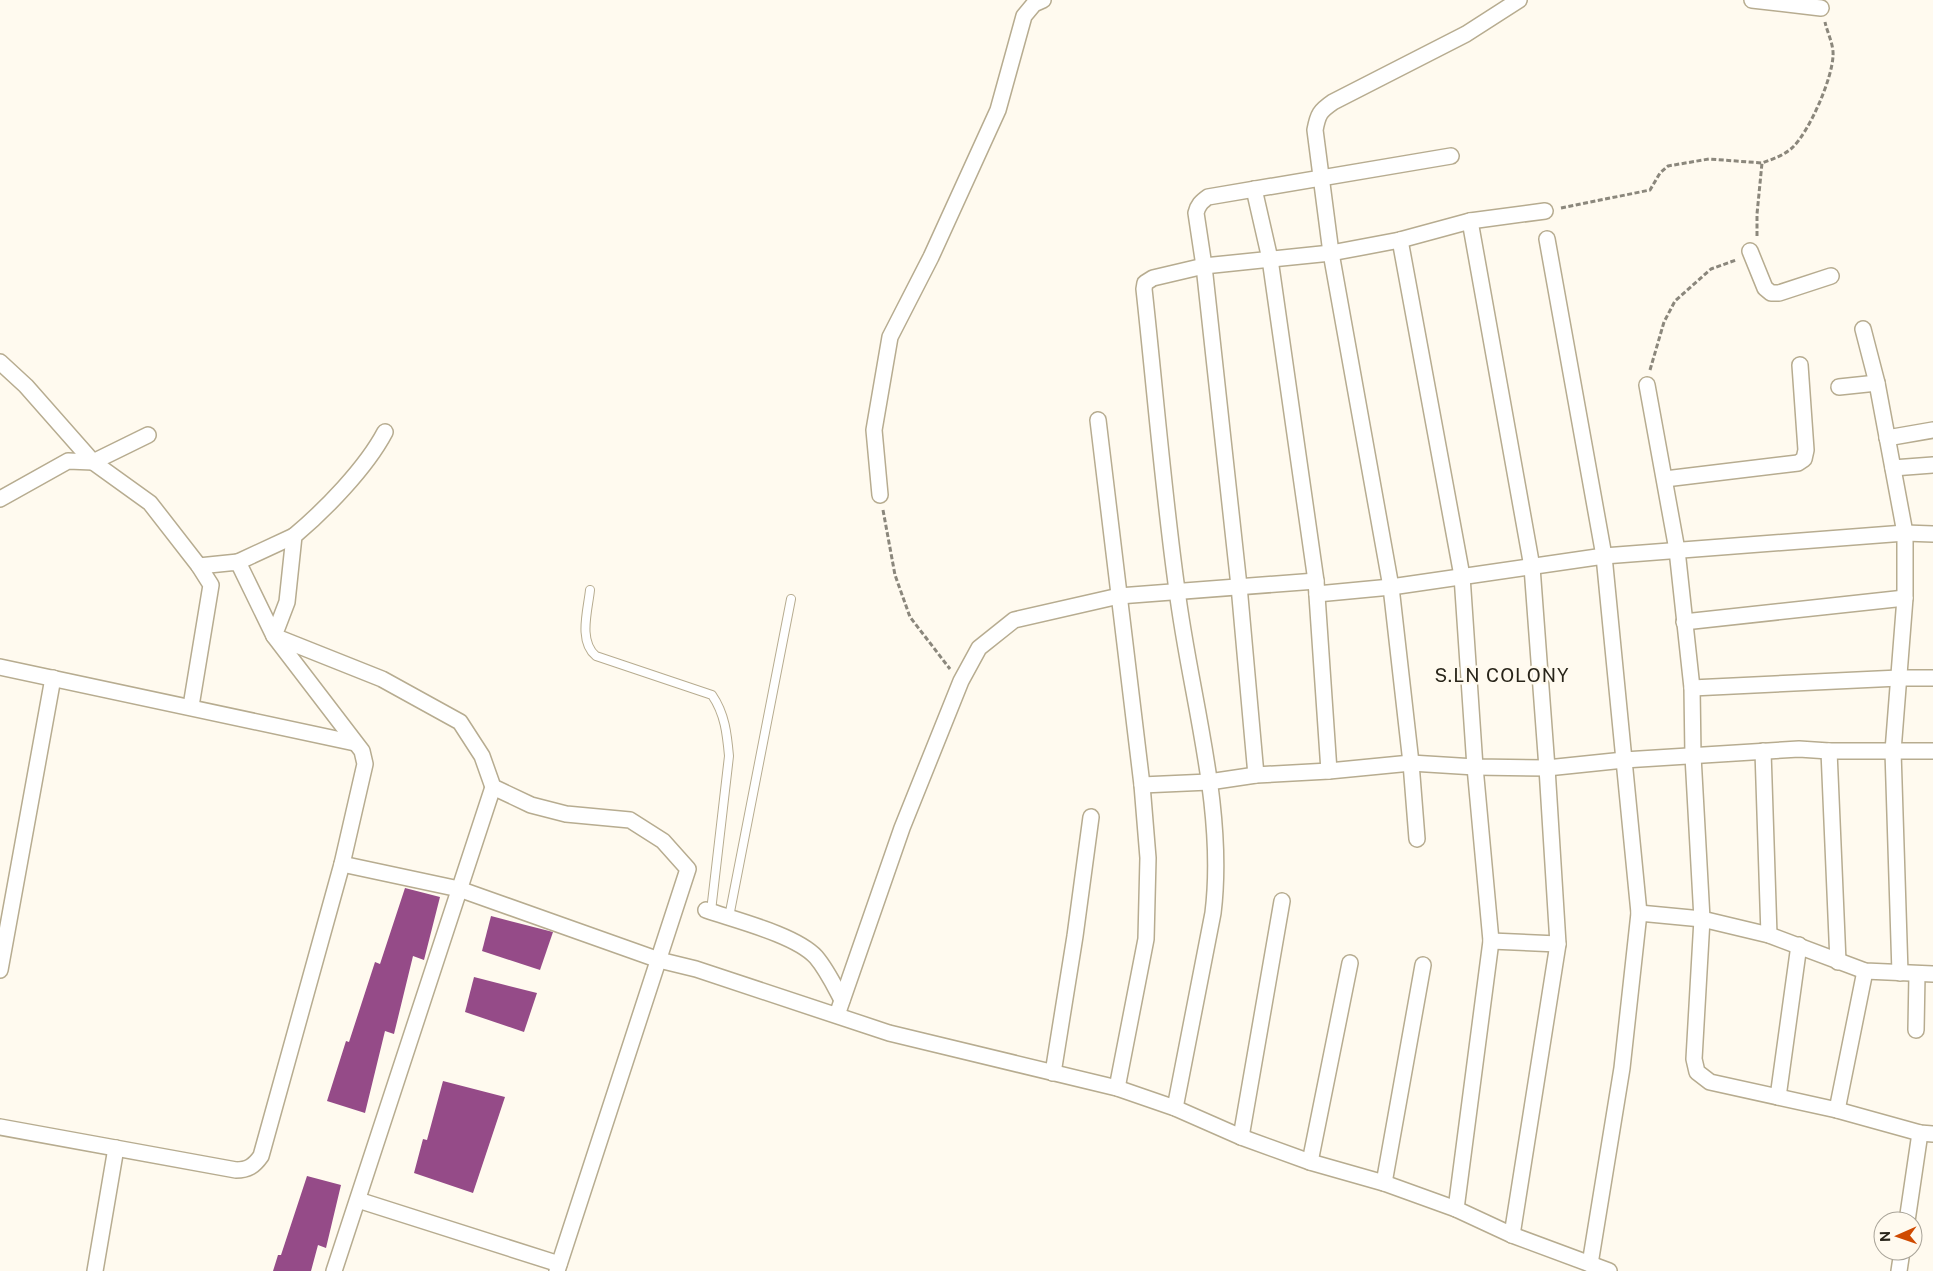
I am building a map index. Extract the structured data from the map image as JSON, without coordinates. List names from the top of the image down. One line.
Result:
{"districts":["S.LN COLONY"],"north":"left"}
